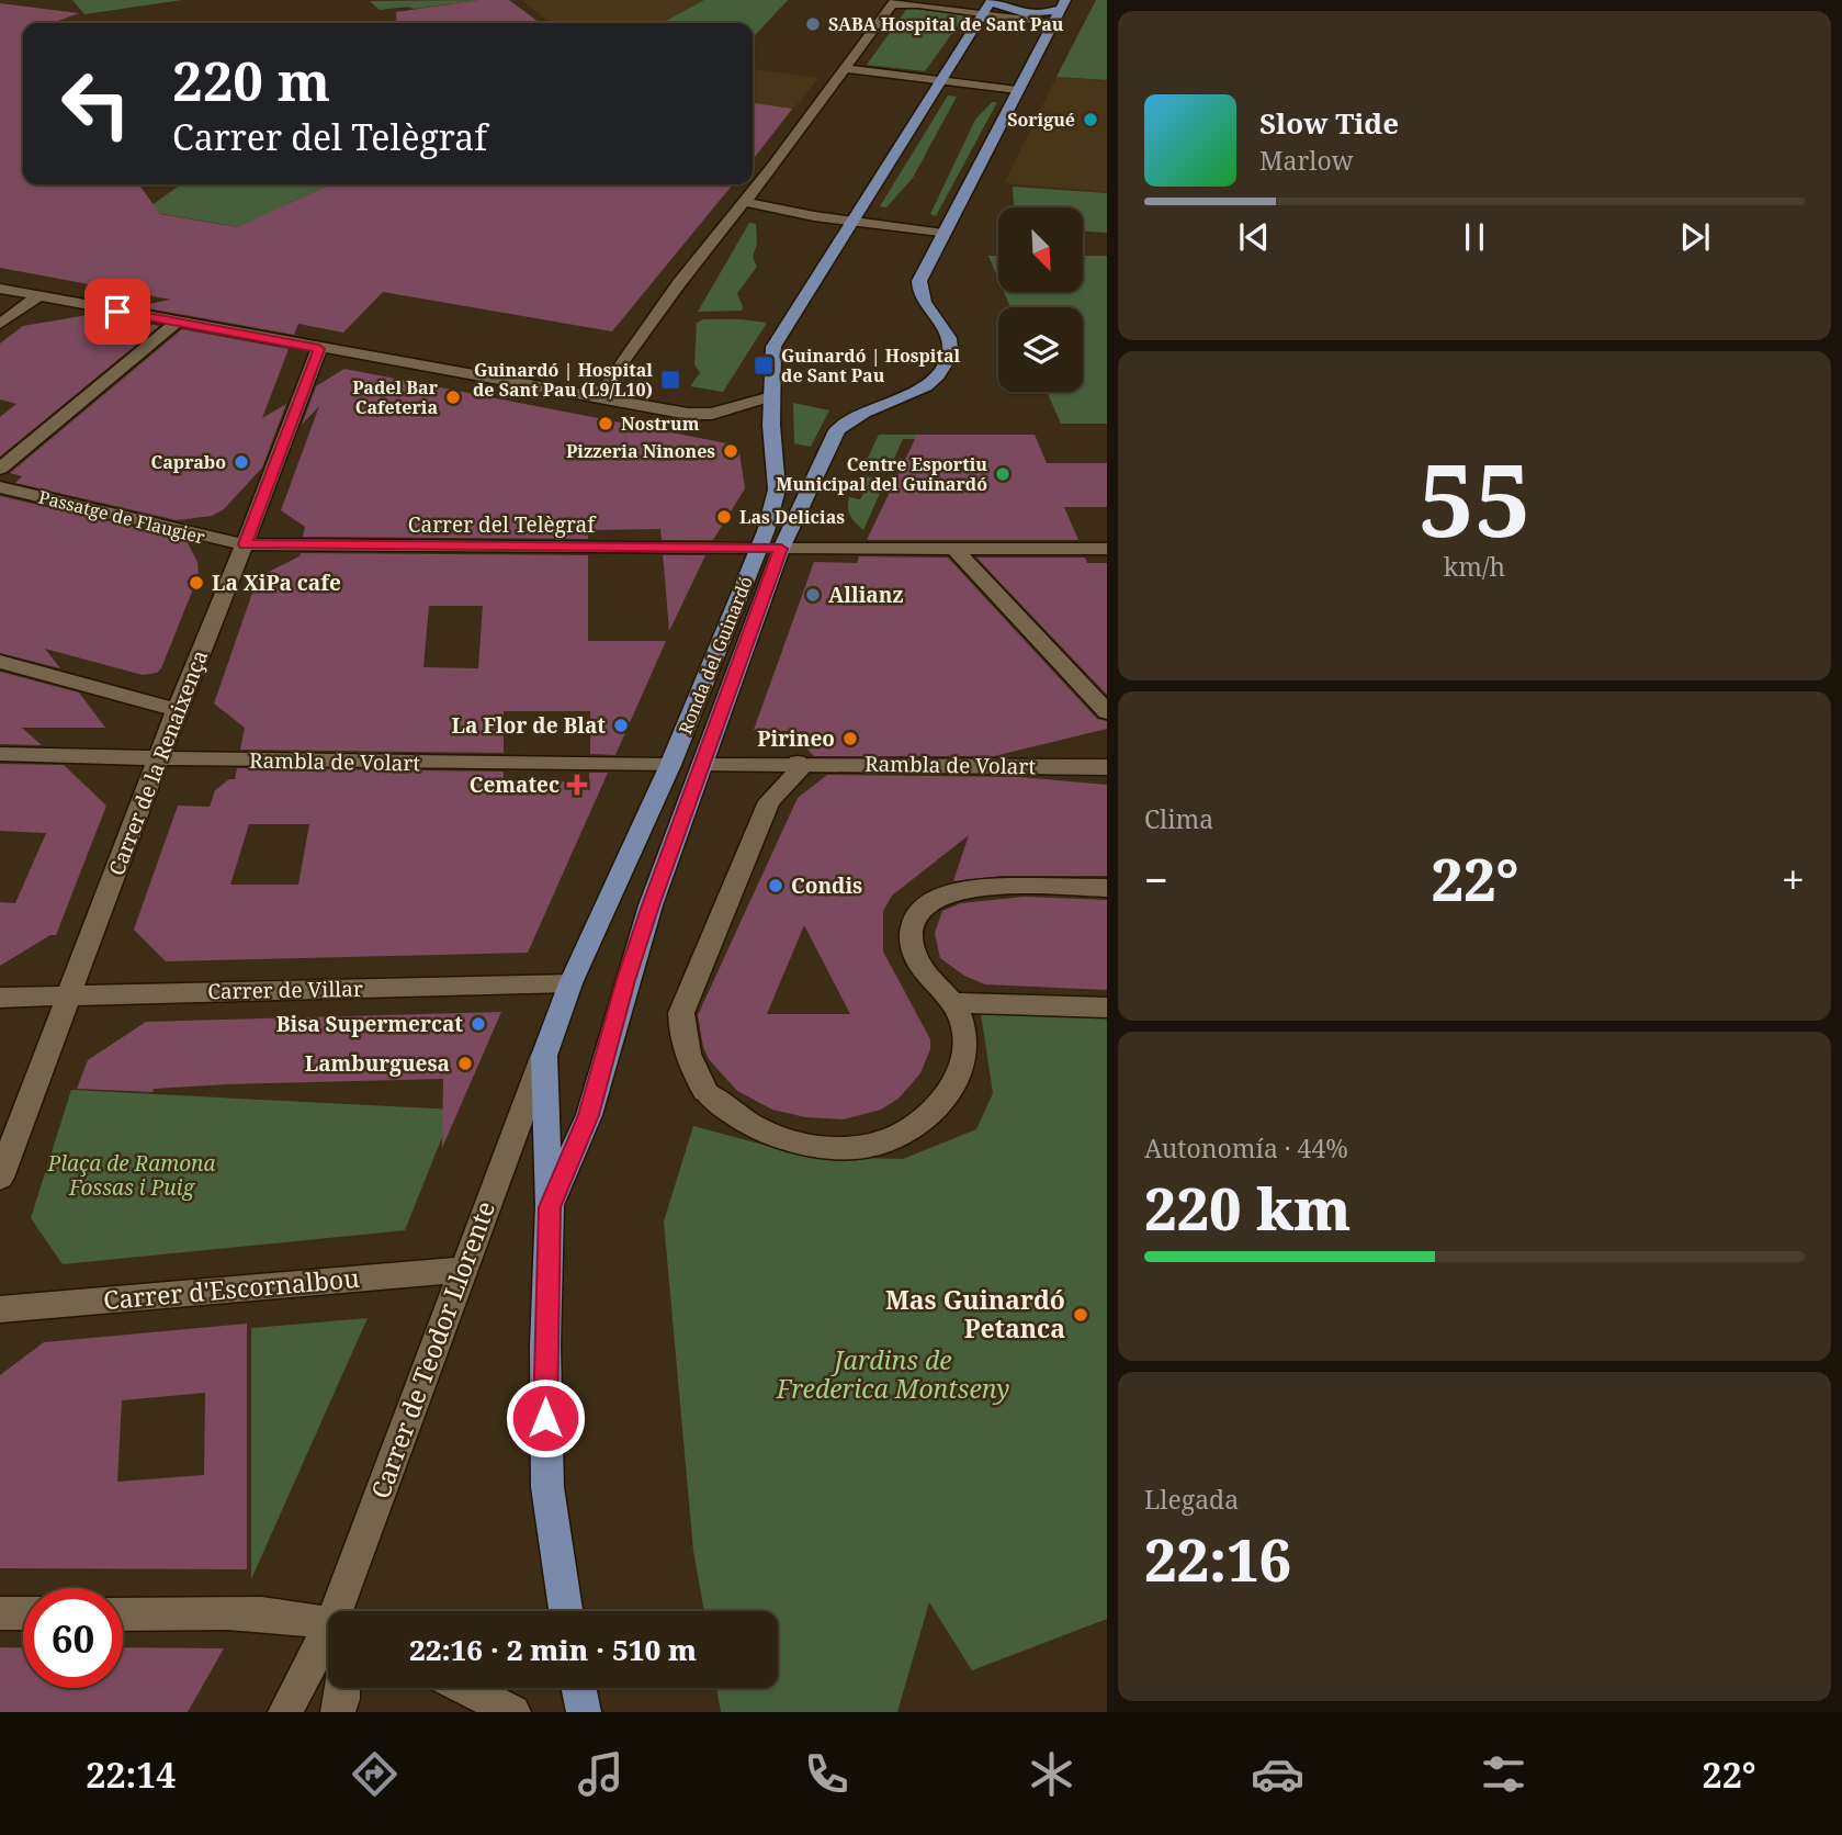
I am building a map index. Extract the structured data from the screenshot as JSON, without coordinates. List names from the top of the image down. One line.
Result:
{"streets":{"main road":["Ronda del Guinardó","Carrer de Teodor Llorente"],"street":["Passatge de Flaugier","Carrer del Telègraf","Rambla de Volart","Carrer de la Renaixença","Carrer de Villar","Carrer d'Escornalbou"]},"crossings":[["Passatge de Flaugier","Carrer del Telègraf"],["Passatge de Flaugier","Carrer de la Renaixença"],["Carrer del Telègraf","Ronda del Guinardó"],["Carrer del Telègraf","Carrer de la Renaixença"],["Ronda del Guinardó","Rambla de Volart"],["Ronda del Guinardó","Carrer de Villar"],["Ronda del Guinardó","Carrer de Teodor Llorente"],["Rambla de Volart","Carrer de la Renaixença"],["Carrer de la Renaixença","Carrer de Villar"],["Carrer de Villar","Carrer de Teodor Llorente"],["Carrer d'Escornalbou","Carrer de Teodor Llorente"]],"parks":["Plaça de Ramona Fossas i Puig","Jardins de Frederica Montseny"],"places":{"other":["SABA Hospital de Sant Pau","Sorigué","Padel Bar Cafeteria","Nostrum","Pizzeria Ninones","Caprabo","Centre Esportiu Municipal del Guinardó","Las Delicias","La XiPa cafe","Allianz","La Flor de Blat","Pirineo","Condis","Bisa Supermercat","Lamburguesa","Mas Guinardó Petanca"],"transit":["Guinardó | Hospital de Sant Pau","Guinardó | Hospital de Sant Pau (L9/L10)"],"health":["Cematec"]},"north":"bottom right","page":{"turn":["220 m","Carrer del Telègraf"],"song":["Slow Tide","Marlow"],"tile":[["55","km/h"],"Clima",["Autonomía · 44%","220 km"],["Llegada","22:16"]],"heat":["−","22°","+"],"limit":"60","trip":"22:16 · 2 min · 510 m","tabs":["22:14","22°"]}}
